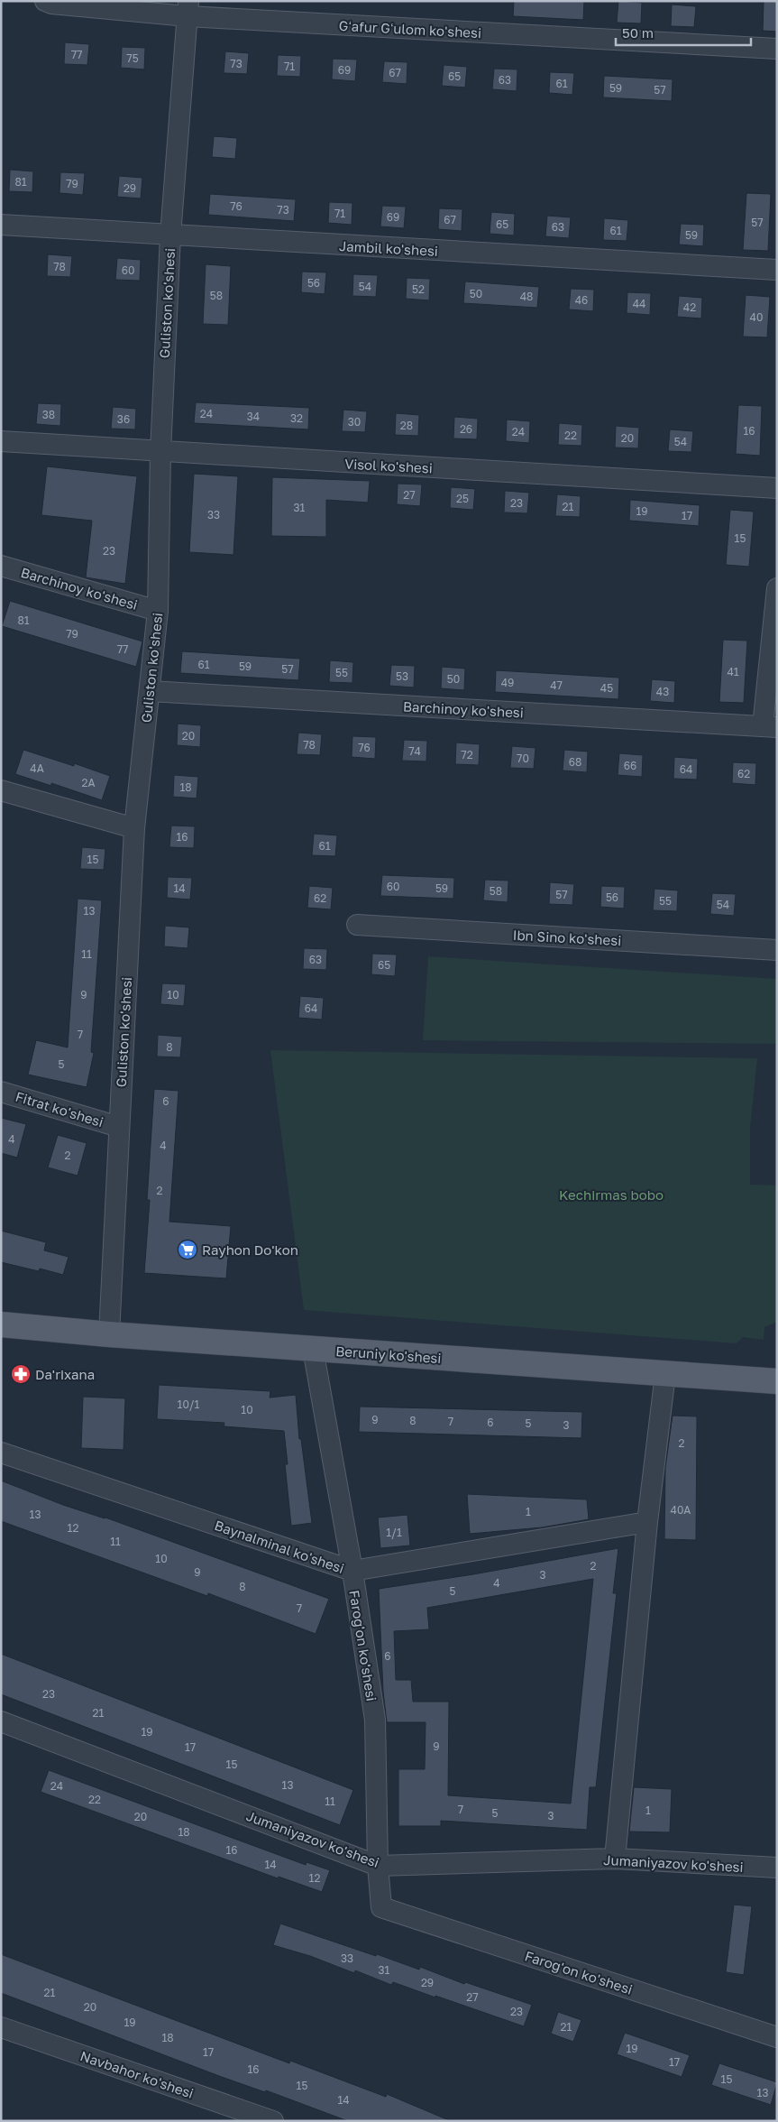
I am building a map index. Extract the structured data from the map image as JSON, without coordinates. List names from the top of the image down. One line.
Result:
{"streets":{"main road":["Beruniy ko'shesi"],"street":["Gʻafur Gʻulom ko'shesi","Jambil ko'shesi","Guliston ko'shesi","Visol ko'shesi","Barchinoy ko'shesi","Ibn Sino ko'shesi","Fitrat ko'shesi","Baynalminal ko'shesi","Farog'on ko'shesi","Jumaniyazov ko'shesi","Navbahor ko'shesi"]},"crossings":[["Gʻafur Gʻulom ko'shesi","Guliston ko'shesi"],["Jambil ko'shesi","Guliston ko'shesi"],["Guliston ko'shesi","Visol ko'shesi"],["Guliston ko'shesi","Barchinoy ko'shesi"],["Guliston ko'shesi","Fitrat ko'shesi"],["Guliston ko'shesi","Beruniy ko'shesi"],["Beruniy ko'shesi","Farog'on ko'shesi"],["Baynalminal ko'shesi","Farog'on ko'shesi"],["Farog'on ko'shesi","Jumaniyazov ko'shesi"]],"parks":["Kechirmas bobo"],"places":{"supermarket":["Rayhon Do'kon"],"pharmacy":["Da'rixana"]},"house_numbers":["77","75","73","71","69","67","65","63","61","59","57","81","79","29","76","73","71","69","67","57","65","63","61","59","78","60","56","54","52","50","58","48","46","44","42","40","24","38","34","32","36","30","28","26","16","24","22","20","54","27","25","23","21","31","19","33","17","15","23","81","79","77","61","59","57","41","55","53","50","49","47","45","43","20","78","76","74","72","70","68","66","4A","64","62","2A","18","16","61","15","60","14","59","58","57","56","62","55","54","13","11","63","65","9","10","64","7","8","5","6","4","4","2","2","10/1","10","9","8","7","6","5","3","2","40A","1","13","12","1/1","11","10","2","9","3","4","8","5","7","6","23","21","19","9","17","15","13","24","22","11","7","1","5","3","20","18","16","14","12","33","31","29","21","27","20","23","19","21","18","19","17","17","16","15","15","13","14"],"scale_bar":"50 m"}
